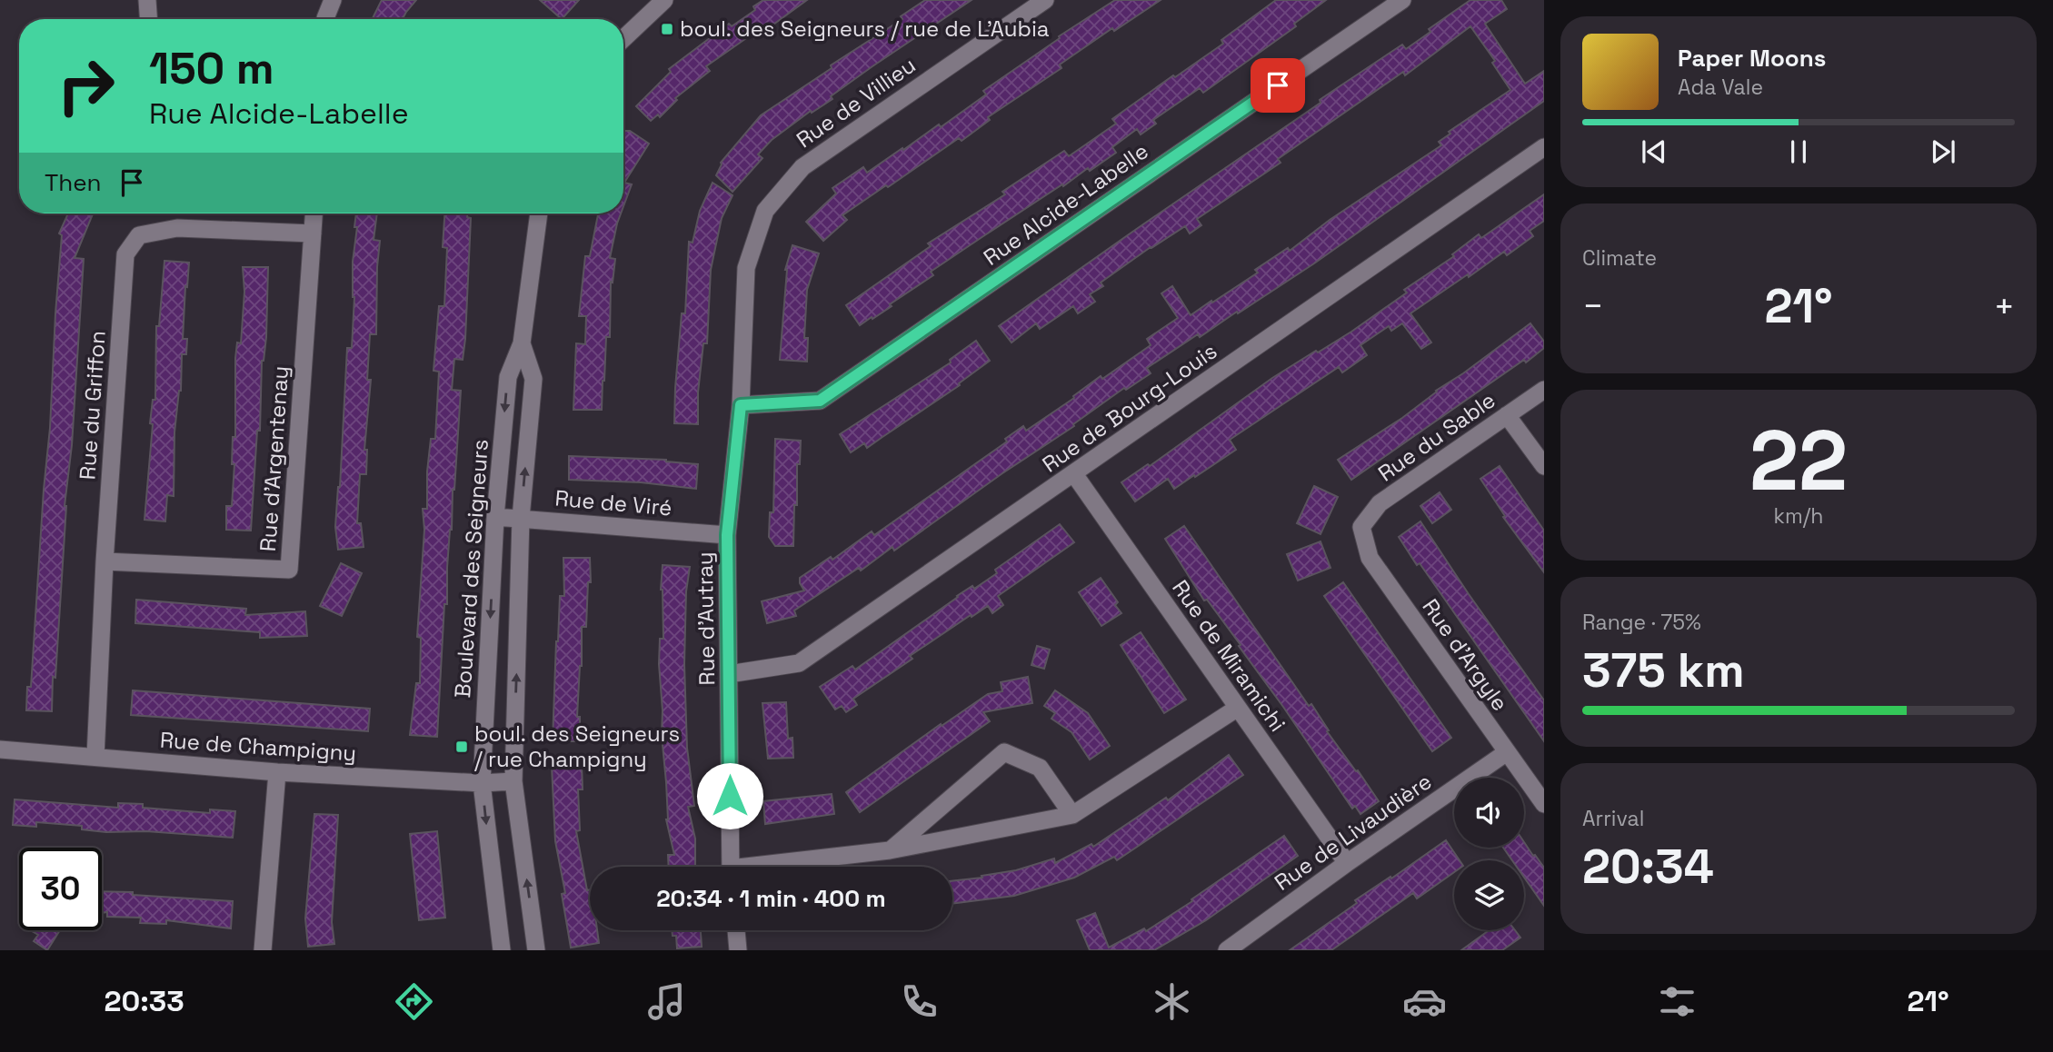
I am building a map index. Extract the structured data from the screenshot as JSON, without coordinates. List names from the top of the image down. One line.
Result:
{"streets":{"street":["Rue de Villieu","Rue Alcide-Labelle","Rue du Griffon","Rue de Bourg-Louis","Rue du Sable","Rue d'Argentenay","Rue de Viré","Boulevard des Seigneurs","Rue d'Autray","Rue d'Argyle","Rue de Miramichi","Rue de Champigny","Rue de Livaudière"]},"crossings":[["Rue de Villieu","Rue d'Autray"],["Rue Alcide-Labelle","Rue d'Autray"],["Rue du Griffon","Rue d'Argentenay"],["Rue du Griffon","Rue de Champigny"],["Rue de Bourg-Louis","Rue d'Autray"],["Rue de Bourg-Louis","Rue de Miramichi"],["Rue du Sable","Rue d'Argyle"],["Rue de Viré","Boulevard des Seigneurs"],["Rue de Viré","Rue d'Autray"],["Boulevard des Seigneurs","Rue de Champigny"],["Rue d'Argyle","Rue de Livaudière"],["Rue de Miramichi","Rue de Livaudière"]],"places":{"transit":["boul. des Seigneurs / rue de L'Aubia","boul. des Seigneurs / rue Champigny"]},"page":{"turn":["150 m","Rue Alcide-Labelle"],"song":["Paper Moons","Ada Vale"],"then":"Then","tile":["Climate",["22","km/h"],["Range · 75%","375 km"],["Arrival","20:34"]],"heat":["−","21°","+"],"limit":"30","trip":"20:34 · 1 min · 400 m","tabs":["20:33","21°"]}}
